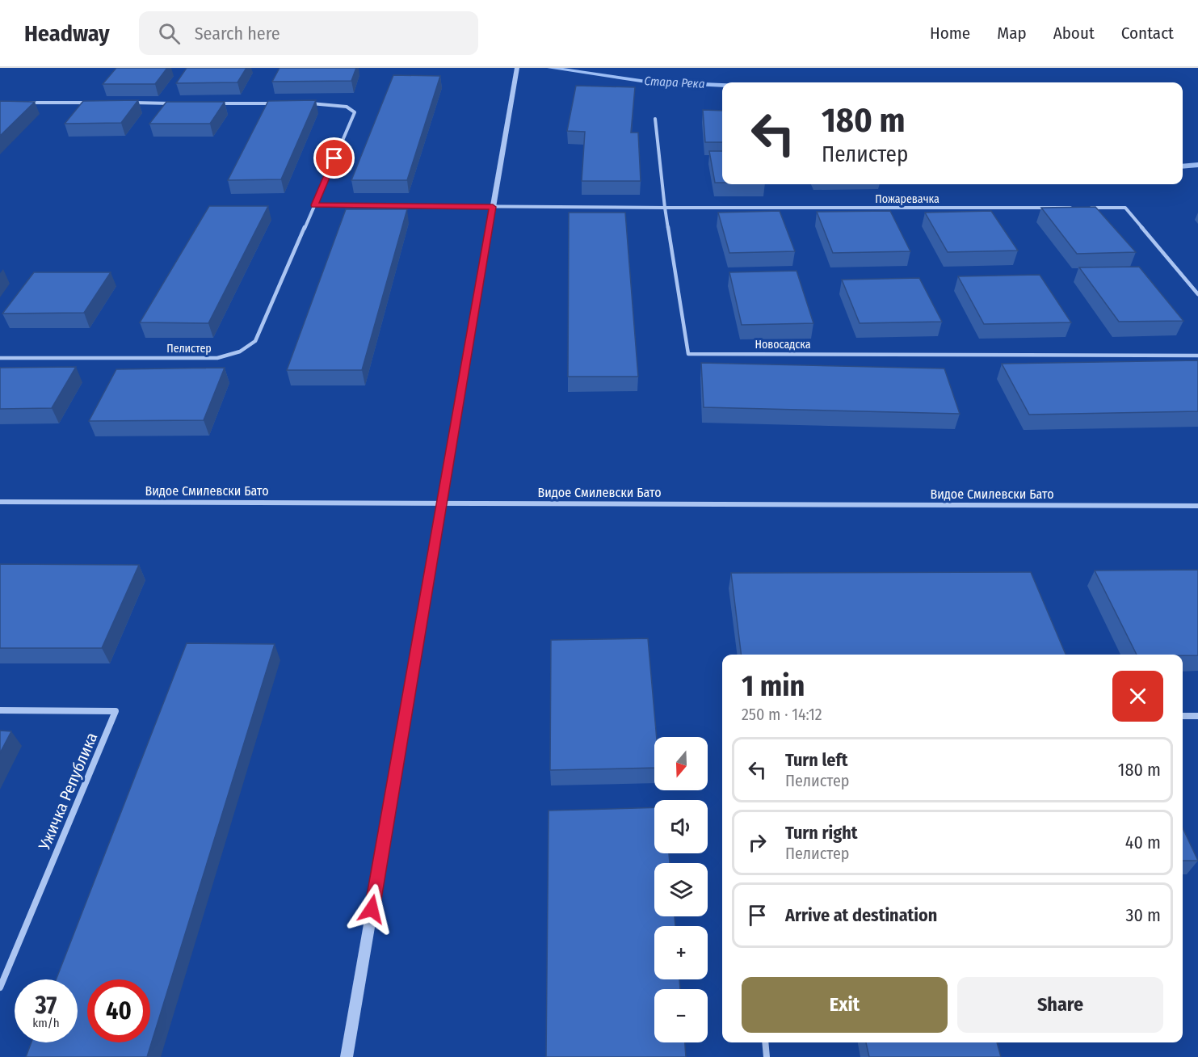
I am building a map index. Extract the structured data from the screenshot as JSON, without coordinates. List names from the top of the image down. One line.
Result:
{"streets":{"street":["Пожаревачка","Новосадска","Пелистер","Видое Смилевски Бато","Ужичка Република"]},"crossings":[["Пожаревачка","Новосадска"]],"water":["Стара Река"],"north":"bottom","page":{"header":"Headway","search":"Search here","nav":["Home","Map","About","Contact"],"turn":["180 m","Пелистер"],"heading":["1 min","250 m · 14:12"],"map_buttons":["+","−"],"list":[{"name":"Turn left","note":"Пелистер","value":"180 m"},{"name":"Turn right","note":"Пелистер","value":"40 m"},{"name":"Arrive at destination","value":"30 m"}],"buttons":["Exit","Share"],"speed":"37 km/h","limit":"40"}}
